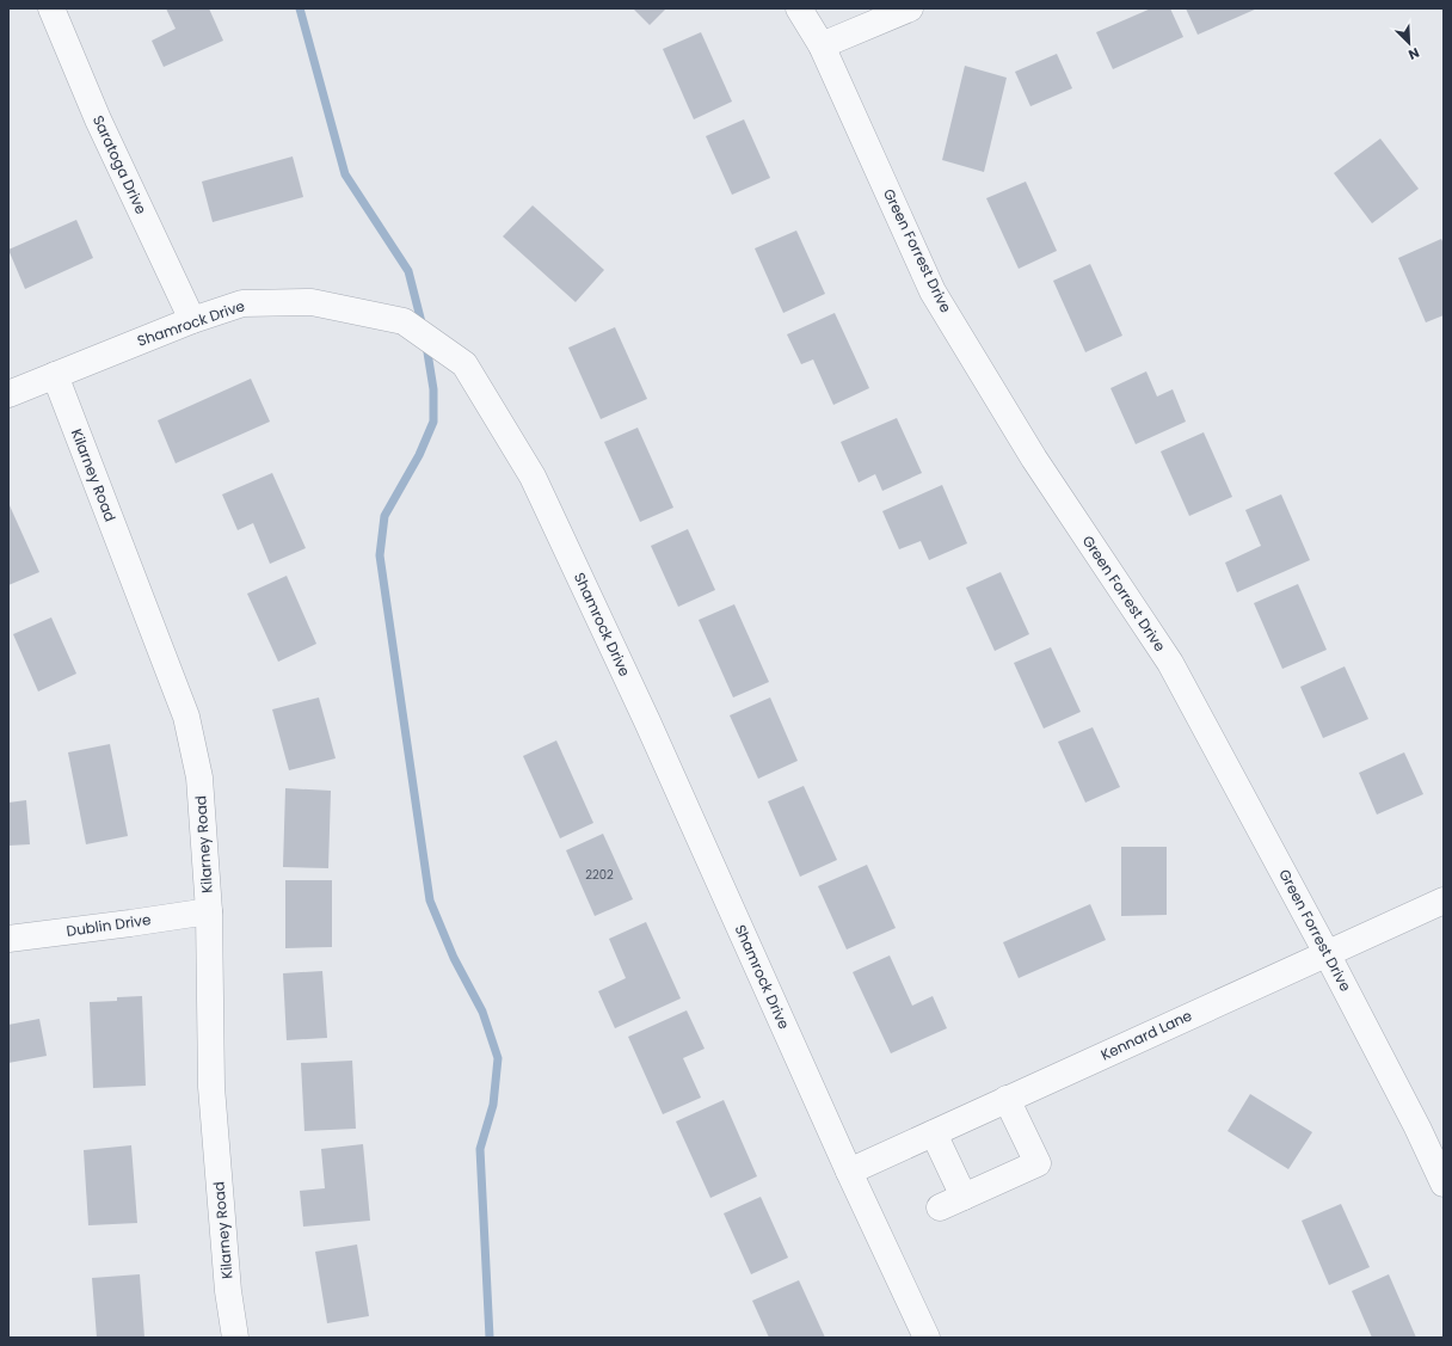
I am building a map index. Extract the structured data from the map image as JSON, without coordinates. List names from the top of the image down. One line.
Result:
{"streets":{"street":["Saratoga Drive","Green Forrest Drive","Shamrock Drive","Kilarney Road","Dublin Drive","Kennard Lane"]},"crossings":[["Saratoga Drive","Shamrock Drive"],["Green Forrest Drive","Kennard Lane"],["Shamrock Drive","Kilarney Road"],["Shamrock Drive","Kennard Lane"],["Kilarney Road","Dublin Drive"]],"house_numbers":["2202"],"north":"bottom right"}
